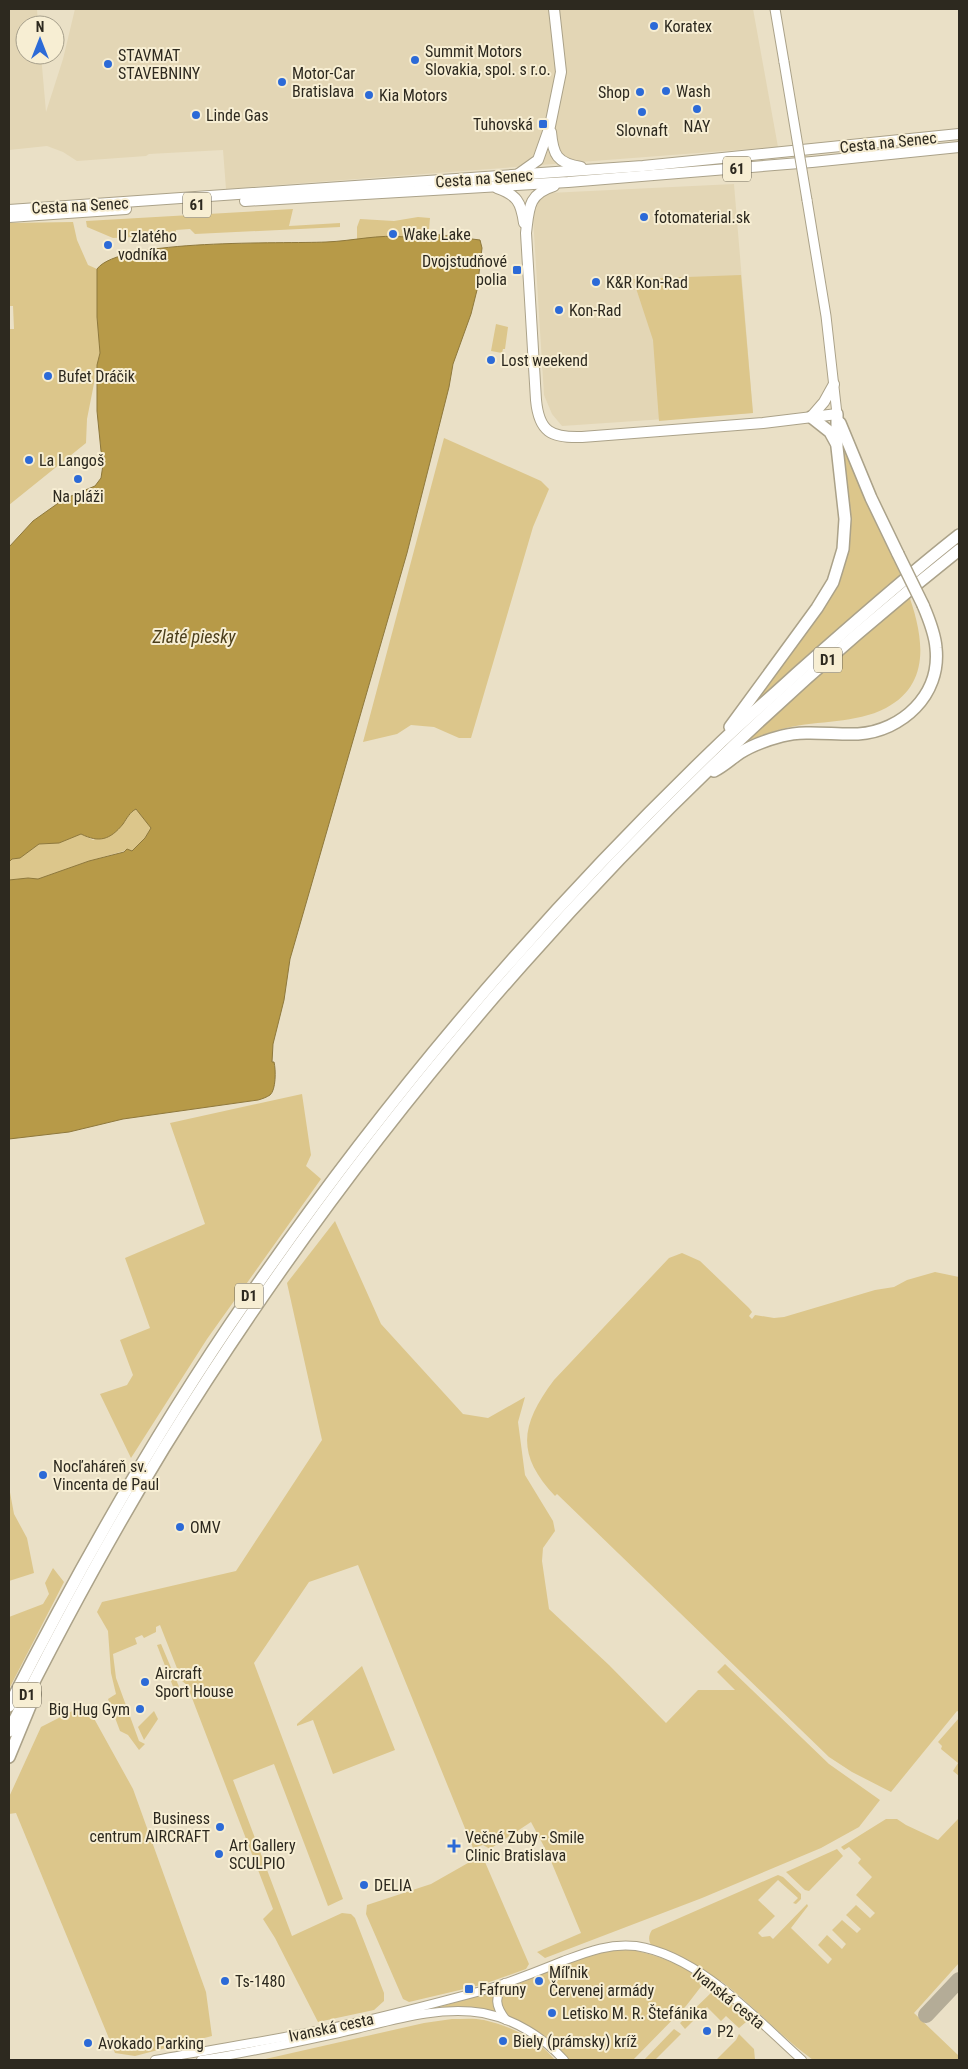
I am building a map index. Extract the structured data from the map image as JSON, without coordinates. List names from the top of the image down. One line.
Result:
{"streets":{"highway":["D1"],"main road":["Cesta na Senec","61"],"street":["Ivanská cesta"]},"crossings":[["Cesta na Senec","61"]],"water":["Zlaté piesky"],"places":{"other":["Koratex","Summit Motors Slovakia, spol. s r.o.","STAVMAT STAVEBNINY","Motor-Car Bratislava","Wash","Shop","Kia Motors","NAY","Slovnaft","Linde Gas","fotomaterial.sk","Wake Lake","U zlatého vodníka","K&R Kon-Rad","Kon-Rad","Lost weekend","Bufet Dráčik","La Langoš","Na pláži","Nocľaháreň sv. Vincenta de Paul","OMV","Aircraft Sport House","Big Hug Gym","Business centrum AIRCRAFT","Art Gallery SCULPIO","DELIA","Ts-1480","Míľnik Červenej armády","Letisko M. R. Štefánika","P2","Biely (prámsky) kríž","Avokado Parking"],"transit":["Tuhovská","Dvojstudňové polia","Fafruny"],"health":["Večné Zuby - Smile Clinic Bratislava"]},"north":"top"}
